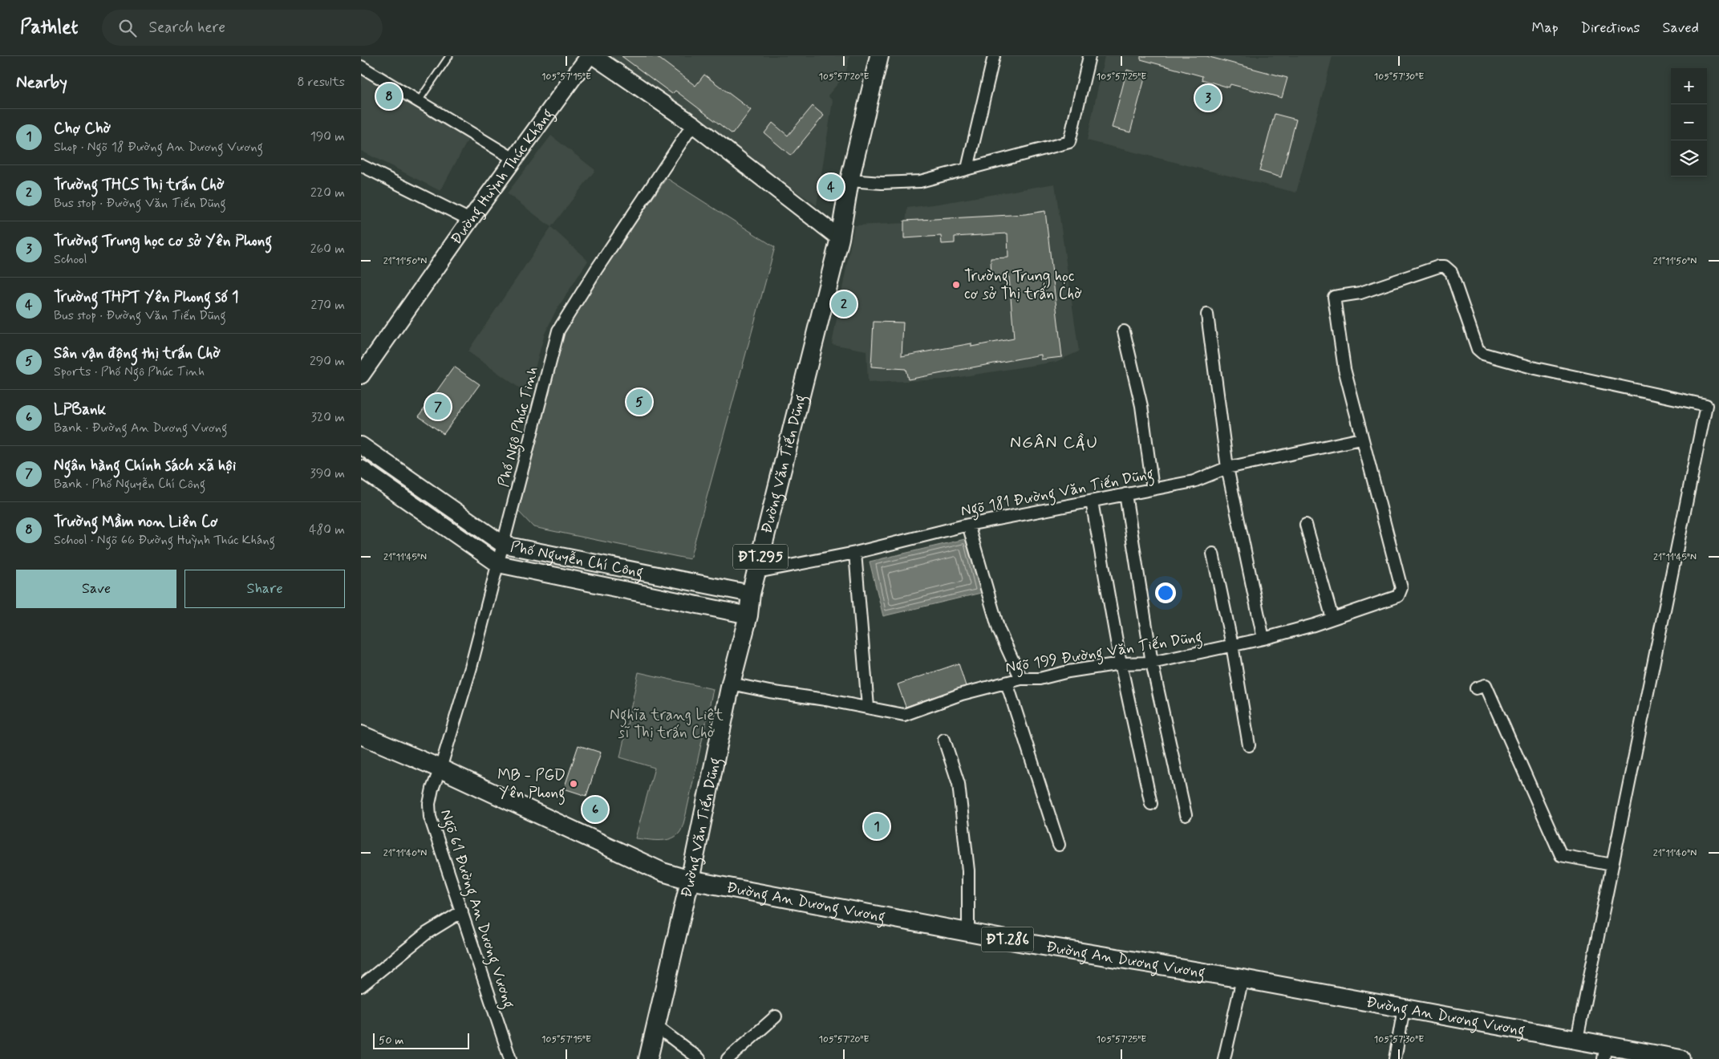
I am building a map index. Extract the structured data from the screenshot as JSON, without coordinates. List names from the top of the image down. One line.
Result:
{"streets":{"main road":["Đường Văn Tiến Dũng","ĐT.295","Đường An Dương Vương","ĐT.286"],"street":["Đường Huỳnh Thúc Kháng","Phố Ngô Phúc Tinh","Ngõ 181 Đường Văn Tiến Dũng","Phố Nguyễn Chí Công","Ngõ 199 Đường Văn Tiến Dũng","Ngõ 61 Đường An Dương Vương"]},"crossings":[["Phố Ngô Phúc Tinh","Phố Nguyễn Chí Công"],["Phố Ngô Phúc Tinh","Đường An Dương Vương"],["Phố Ngô Phúc Tinh","Ngõ 61 Đường An Dương Vương"],["Đường Văn Tiến Dũng","Ngõ 181 Đường Văn Tiến Dũng"],["Đường Văn Tiến Dũng","Phố Nguyễn Chí Công"],["Đường Văn Tiến Dũng","Ngõ 199 Đường Văn Tiến Dũng"],["Đường Văn Tiến Dũng","Đường An Dương Vương"],["Ngõ 181 Đường Văn Tiến Dũng","Ngõ 199 Đường Văn Tiến Dũng"],["Đường An Dương Vương","Ngõ 61 Đường An Dương Vương"]],"districts":["NGÂN CẦU"],"parks":["Nghĩa trang Liệt sĩ Thị trấn Chờ"],"places":["Trường Trung học cơ sở Thị trấn Chờ","MB - PGD Yên Phong"],"scale_bar":"50 m","page":{"header":"Pathlet","search":"Search here","nav":["Map","Directions","Saved"],"heading":["Nearby","8 results"],"map_buttons":["+","−"],"pins":["8","3","4","2","5","7","6","1"],"list":[{"mark":"1","name":"Chợ Chờ","note":"Shop · Ngõ 18 Đường An Dương Vương","value":"190 m"},{"mark":"2","name":"Trường THCS Thị trấn Chờ","note":"Bus stop · Đường Văn Tiến Dũng","value":"220 m"},{"mark":"3","name":"Trường Trung học cơ sở Yên Phong","note":"School","value":"260 m"},{"mark":"4","name":"Trường THPT Yên Phong số 1","note":"Bus stop · Đường Văn Tiến Dũng","value":"270 m"},{"mark":"5","name":"Sân vận động thị trấn Chờ","note":"Sports · Phố Ngô Phúc Tinh","value":"290 m"},{"mark":"6","name":"LPBank","note":"Bank · Đường An Dương Vương","value":"320 m"},{"mark":"7","name":"Ngân hàng Chính sách xã hội","note":"Bank · Phố Nguyễn Chí Công","value":"390 m"},{"mark":"8","name":"Trường Mầm non Liên Cơ","note":"School · Ngõ 66 Đường Huỳnh Thúc Kháng","value":"480 m"}],"buttons":["Save","Share"],"scale":"50 m"},"coordinates":["105°57'15\"E","105°57'20\"E","105°57'25\"E","105°57'30\"E","21°11'50\"N","21°11'45\"N","21°11'40\"N"]}
